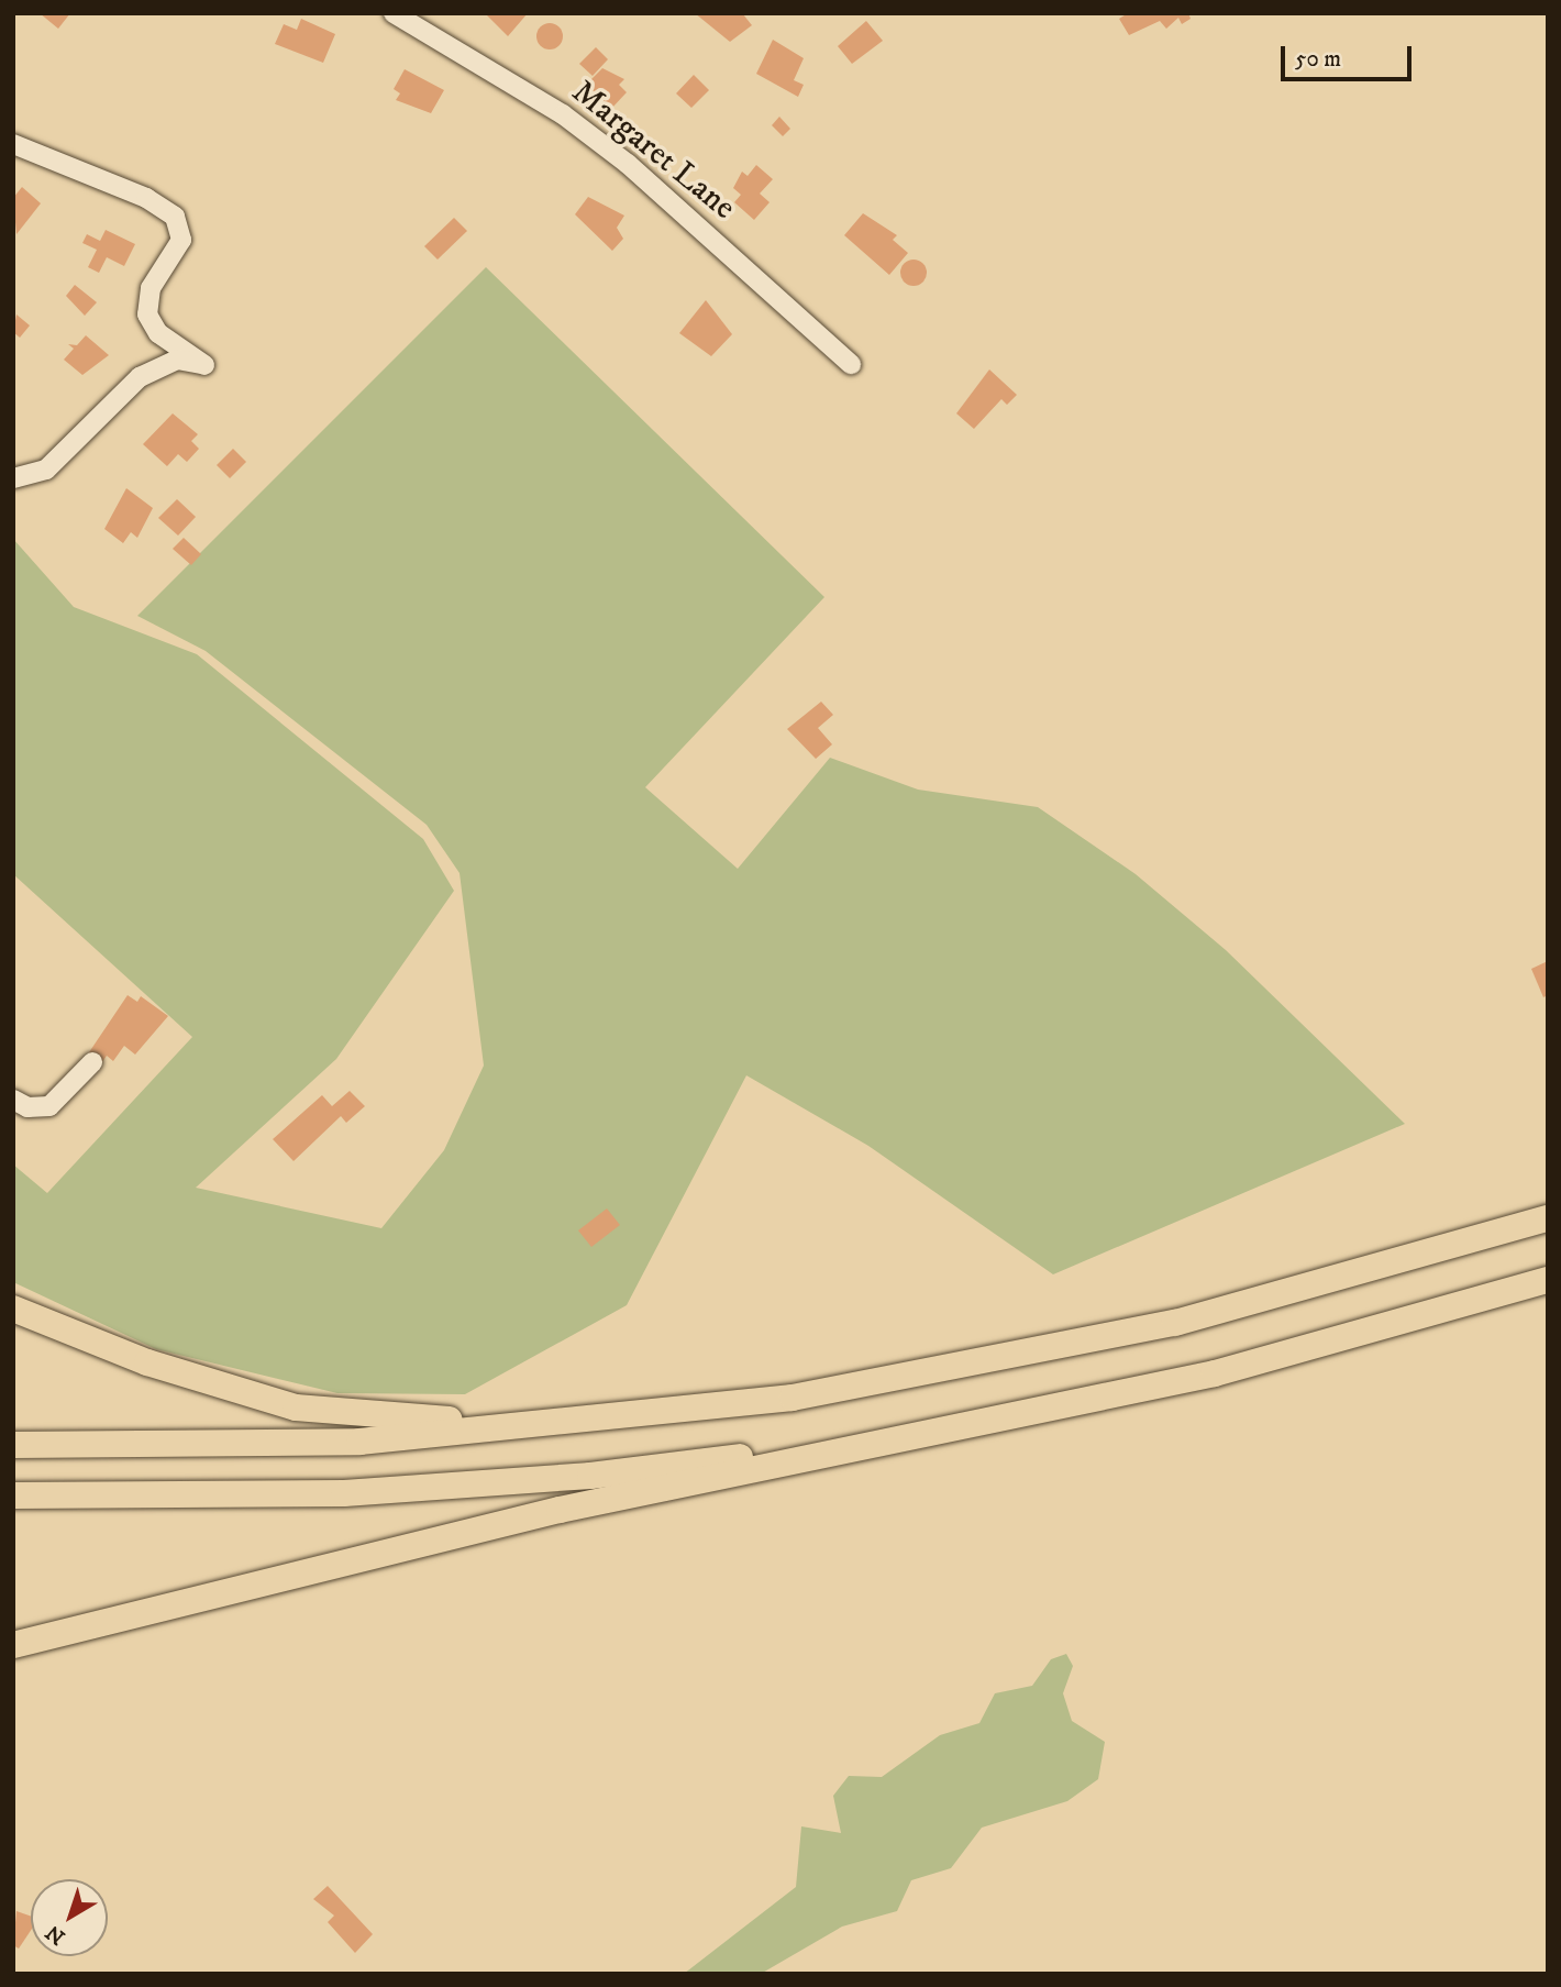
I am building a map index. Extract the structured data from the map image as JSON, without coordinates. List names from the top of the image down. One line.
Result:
{"streets":{"street":["Margaret Lane"]},"scale_bar":"50 m","north":"bottom left"}
